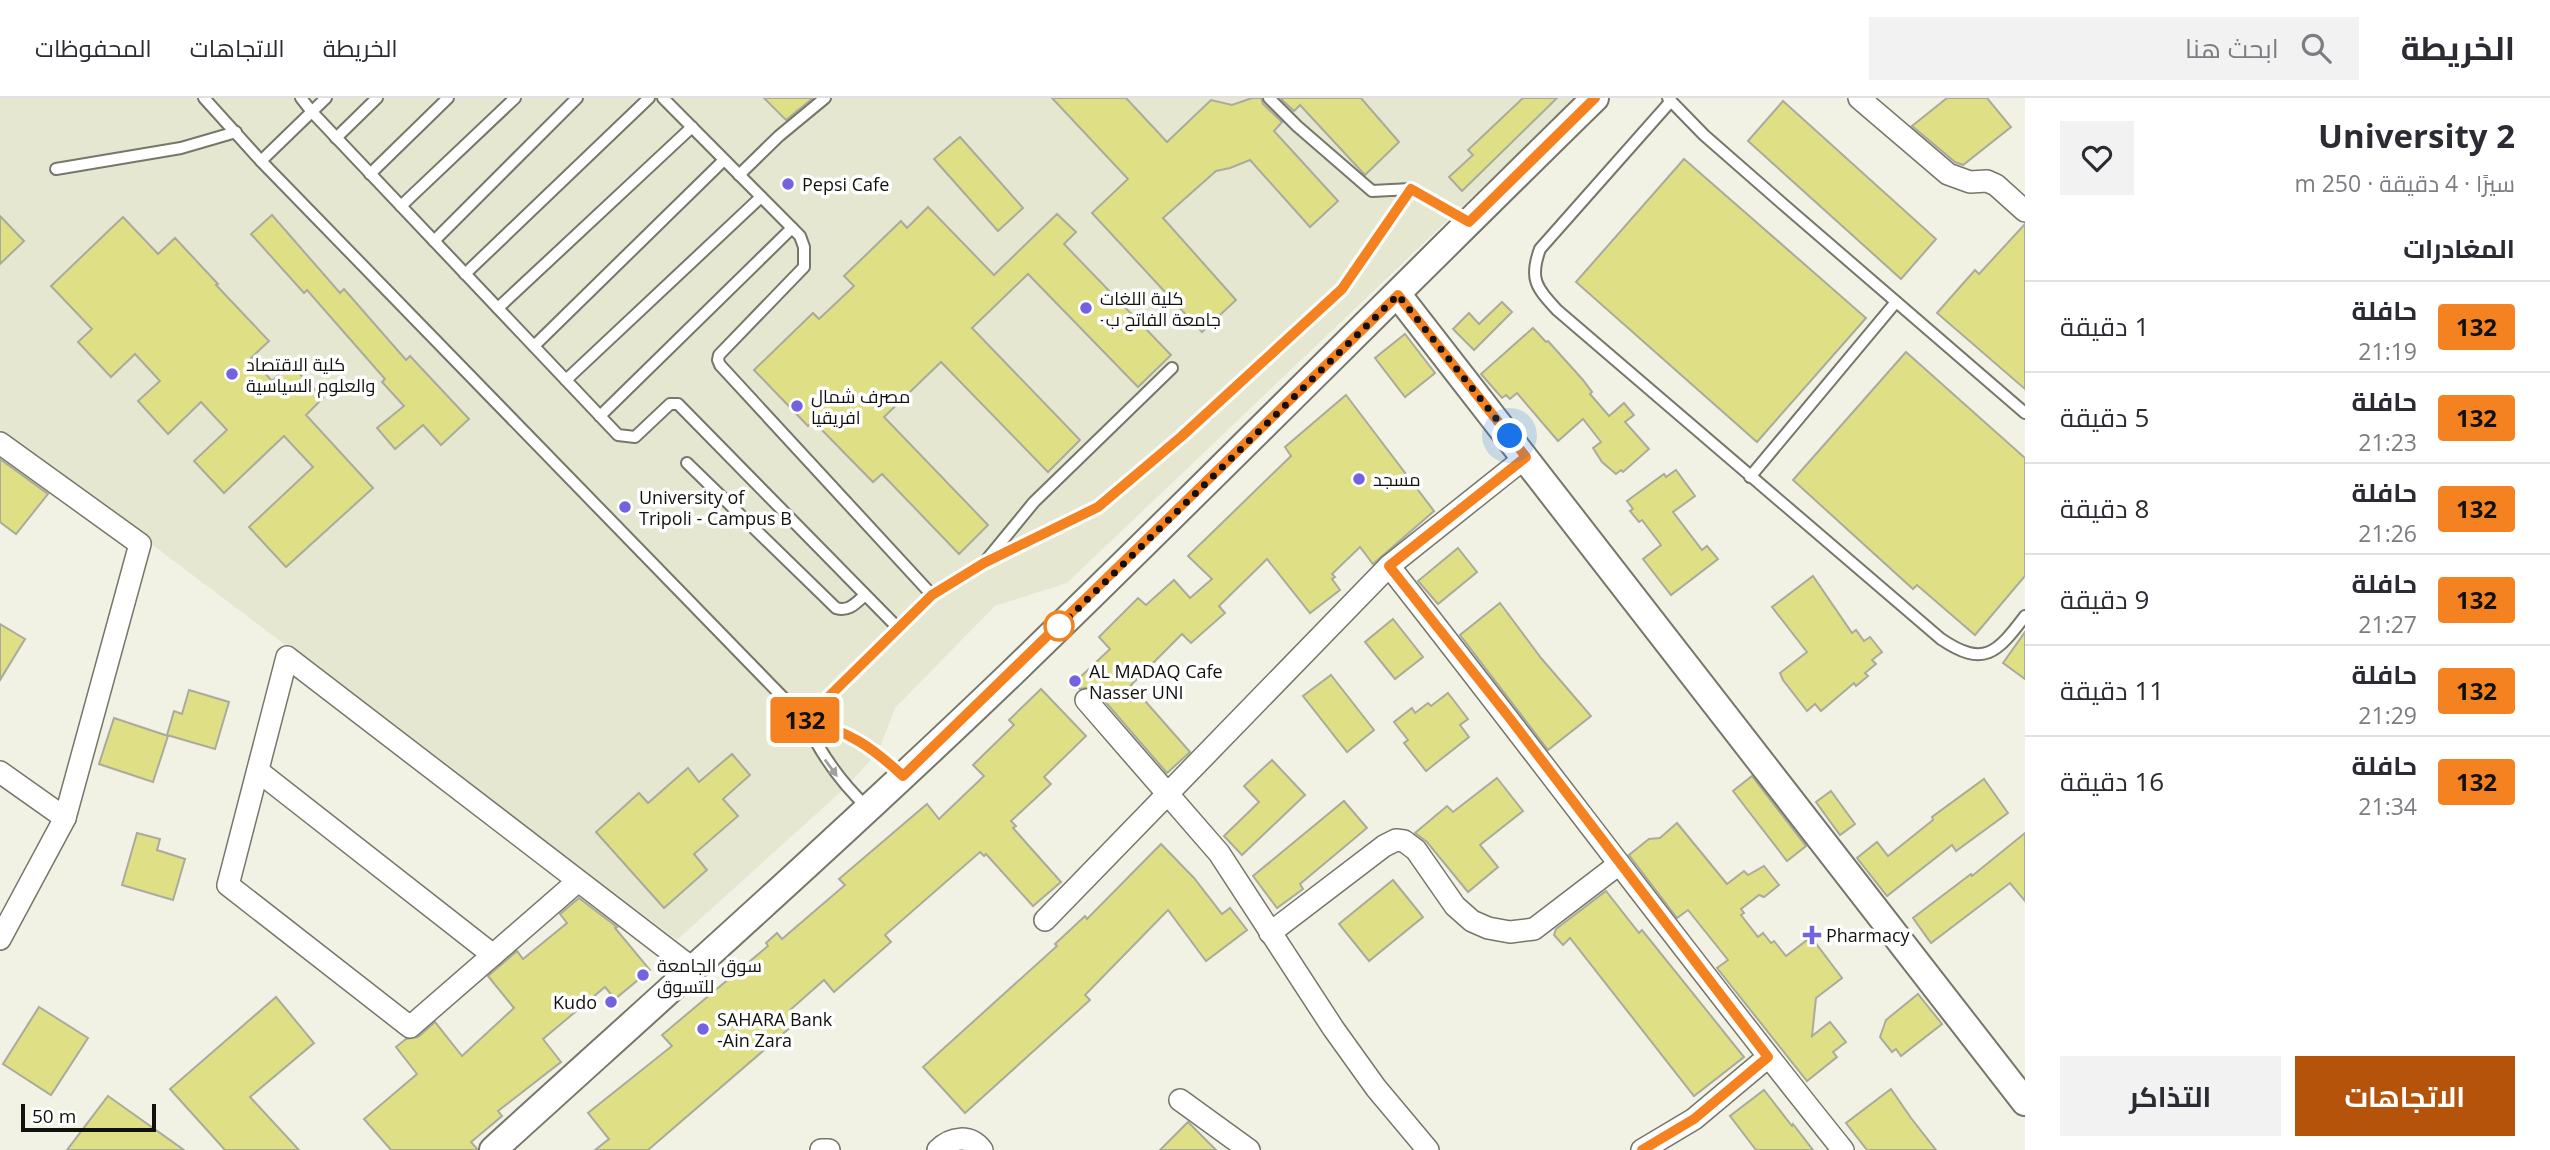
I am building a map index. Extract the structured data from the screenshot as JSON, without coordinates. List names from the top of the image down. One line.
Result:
{"places":{"other":["Pepsi Cafe","كلية اللغات -جامعة الفاتح ب","كلية الاقتصاد والعلوم السياسية","مصرف شمال افريقيا","مسجد","University of Tripoli - Campus B","AL MADAQ Cafe Nasser UNI","سوق الجامعة للتسوق","Kudo","SAHARA Bank -Ain Zara"],"health":["Pharmacy"]},"lines":["bus line 132"],"scale_bar":"50 m","page":{"header":"الخريطة","search":"ابحث هنا","nav":["الخريطة","الاتجاهات","المحفوظات"],"heading":[["University 2","سيرًا · 4 دقيقة · 250 m"],"المغادرات"],"on_map":"132","list":[{"mark":"132","name":"حافلة","note":"21:19","value":"1 دقيقة"},{"mark":"132","name":"حافلة","note":"21:23","value":"5 دقيقة"},{"mark":"132","name":"حافلة","note":"21:26","value":"8 دقيقة"},{"mark":"132","name":"حافلة","note":"21:27","value":"9 دقيقة"},{"mark":"132","name":"حافلة","note":"21:29","value":"11 دقيقة"},{"mark":"132","name":"حافلة","note":"21:34","value":"16 دقيقة"}],"buttons":["الاتجاهات","التذاكر"],"scale":"50 m"}}
